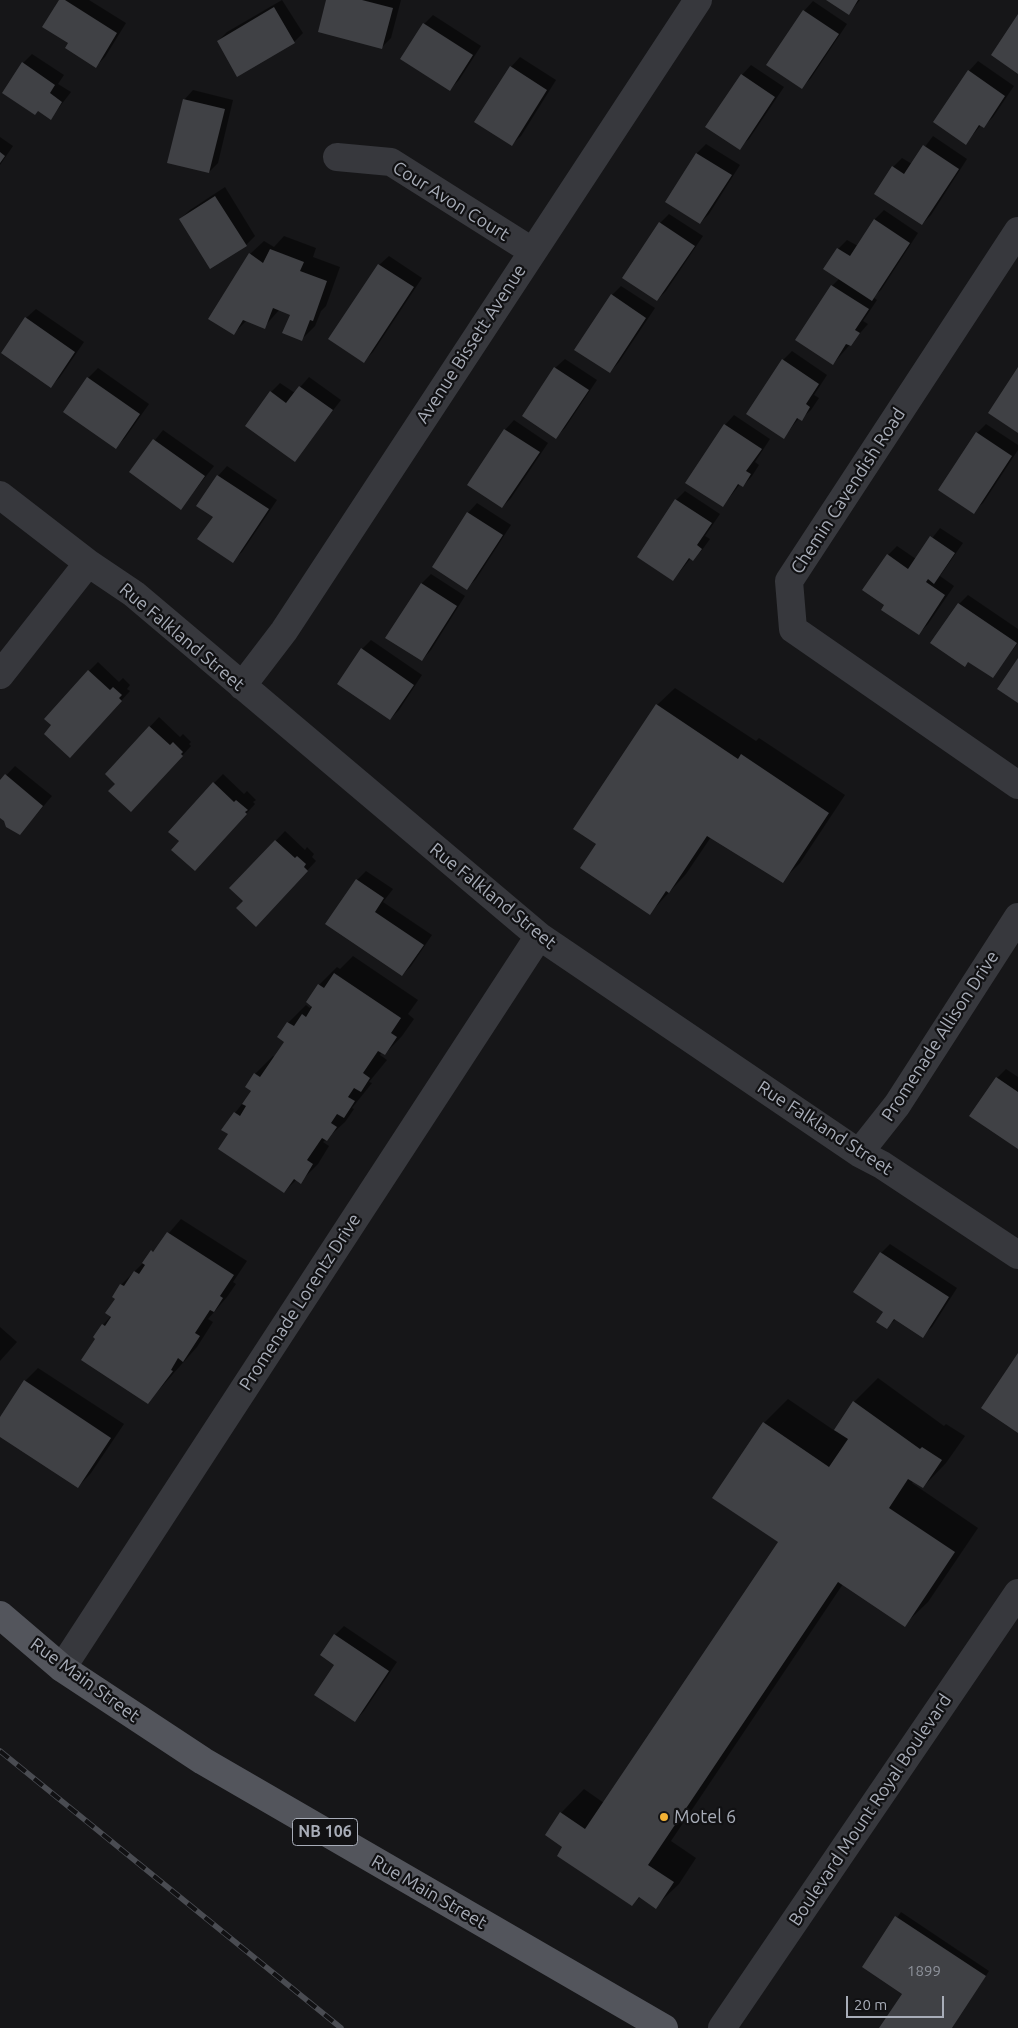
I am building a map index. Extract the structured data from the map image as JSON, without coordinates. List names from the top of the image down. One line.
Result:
{"streets":{"main road":["Rue Main Street","NB 106"],"street":["Cour Avon Court","Avenue Bissett Avenue","Chemin Cavendish Road","Rue Falkland Street","Promenade Allison Drive","Promenade Lorentz Drive","Boulevard Mount Royal Boulevard"]},"crossings":[["Cour Avon Court","Avenue Bissett Avenue"],["Avenue Bissett Avenue","Rue Falkland Street"],["Rue Falkland Street","Promenade Allison Drive"],["Rue Falkland Street","Promenade Lorentz Drive"],["Promenade Lorentz Drive","Rue Main Street"]],"places":["Motel 6"],"house_numbers":["1899"],"scale_bar":"20 m"}
